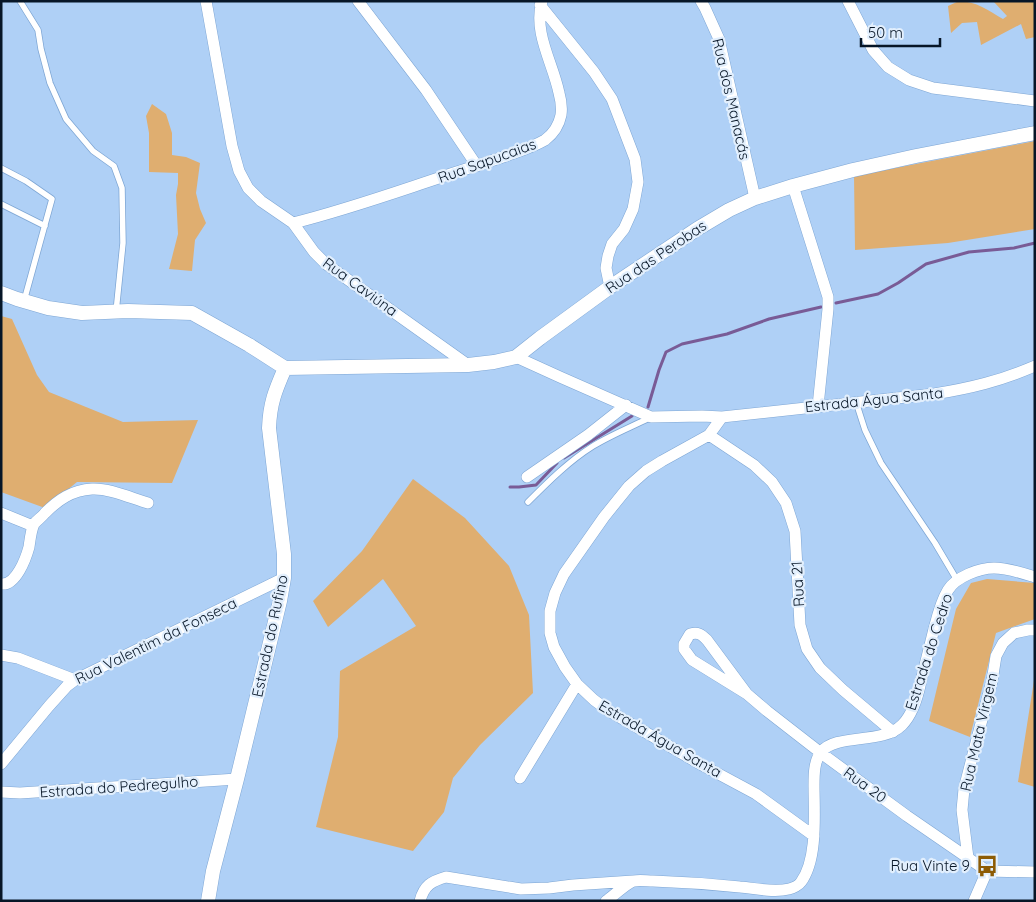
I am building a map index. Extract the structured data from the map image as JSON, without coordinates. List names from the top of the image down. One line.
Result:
{"streets":{"street":["Rua dos Manacás","Rua Sapucaias","Rua das Perobas","Rua Caviúna","Estrada Água Santa","Rua 21","Estrada do Rufino","Rua Valentim da Fonseca","Estrada do Cedro","Rua Mata Virgem","Rua 20","Estrada do Pedregulho"]},"crossings":[["Rua dos Manacás","Rua das Perobas"],["Rua Sapucaias","Rua Caviúna"],["Rua das Perobas","Rua Caviúna"],["Rua das Perobas","Estrada do Rufino"],["Estrada Água Santa","Rua 21"],["Rua 21","Estrada do Cedro"],["Estrada do Rufino","Rua Valentim da Fonseca"],["Estrada do Rufino","Estrada do Pedregulho"],["Rua Mata Virgem","Rua 20"]],"places":{"bus stop":["Rua Vinte 9"]},"scale_bar":"50 m"}
